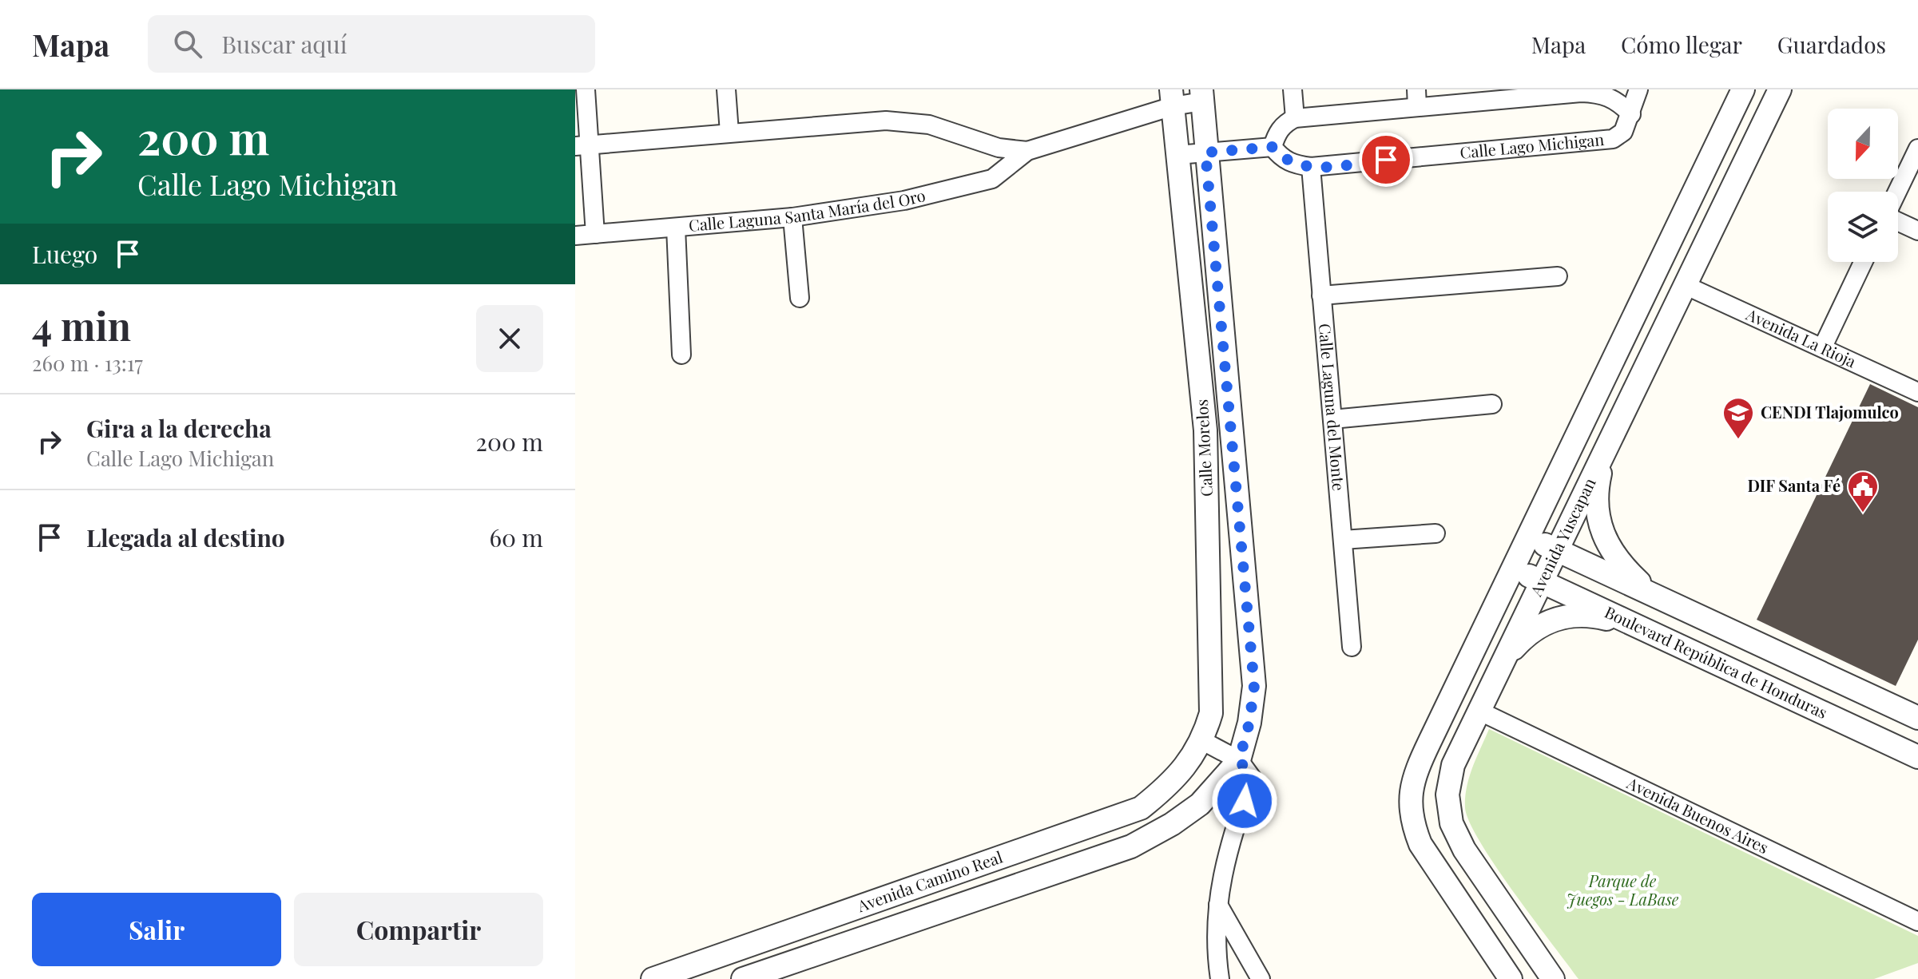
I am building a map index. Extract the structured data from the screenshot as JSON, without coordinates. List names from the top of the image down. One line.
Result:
{"streets":{"street":["Calle Lago Michigan","Calle Laguna Santa María del Oro","Avenida La Rioja","Calle Laguna del Monte","Calle Morelos","Avenida Yuscapan","Boulevard República de Honduras","Avenida Buenos Aires","Avenida Camino Real"]},"crossings":[["Calle Lago Michigan","Calle Laguna del Monte"],["Calle Laguna Santa María del Oro","Calle Morelos"],["Avenida La Rioja","Avenida Yuscapan"],["Calle Morelos","Avenida Camino Real"],["Avenida Yuscapan","Boulevard República de Honduras"],["Avenida Yuscapan","Avenida Buenos Aires"]],"parks":["Parque de Juegos - LaBase"],"places":{"school or university":["CENDI Tlajomulco"],"public building":["DIF Santa Fé"]},"north":"bottom","page":{"header":"Mapa","search":"Buscar aquí","nav":["Mapa","Cómo llegar","Guardados"],"turn":["200 m","Calle Lago Michigan"],"then":"Luego","heading":["4 min","260 m · 13:17"],"list":[{"name":"Gira a la derecha","note":"Calle Lago Michigan","value":"200 m"},{"name":"Llegada al destino","value":"60 m"}],"buttons":["Salir","Compartir"]}}
